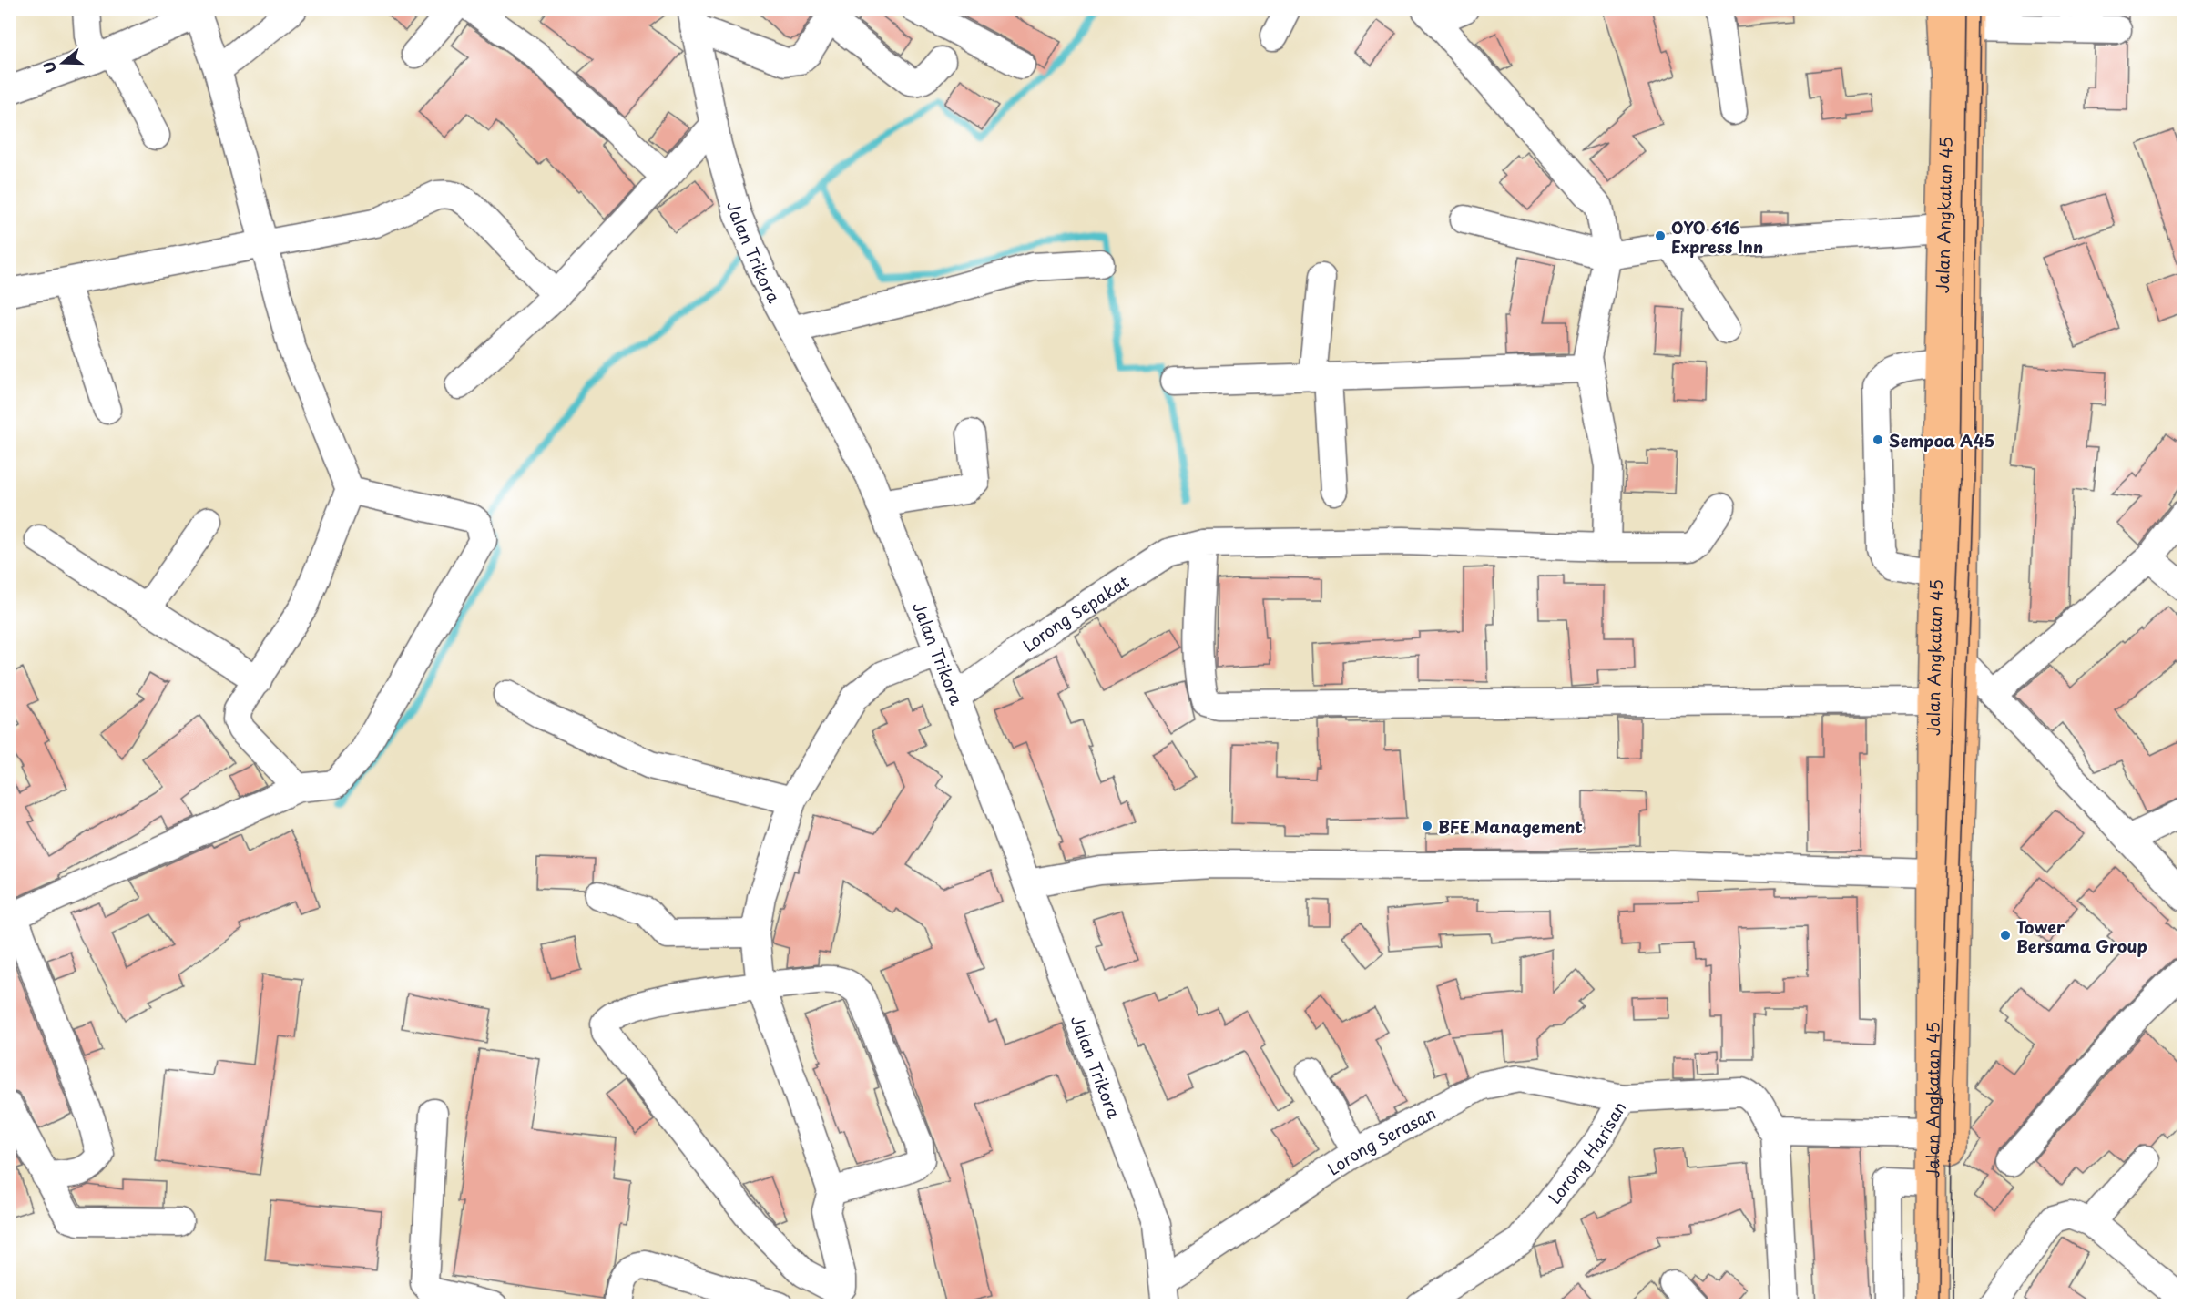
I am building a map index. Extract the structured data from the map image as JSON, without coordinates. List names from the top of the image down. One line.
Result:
{"streets":{"main road":["Jalan Angkatan 45"],"street":["Jalan Trikora","Lorong Sepakat","Lorong Serasan","Lorong Harisan"]},"crossings":[["Jalan Trikora","Lorong Sepakat"],["Jalan Trikora","Lorong Serasan"],["Lorong Serasan","Lorong Harisan"]],"places":["OYO 616 Express Inn","Sempoa A45","BFE Management","Tower Bersama Group"],"north":"left"}
